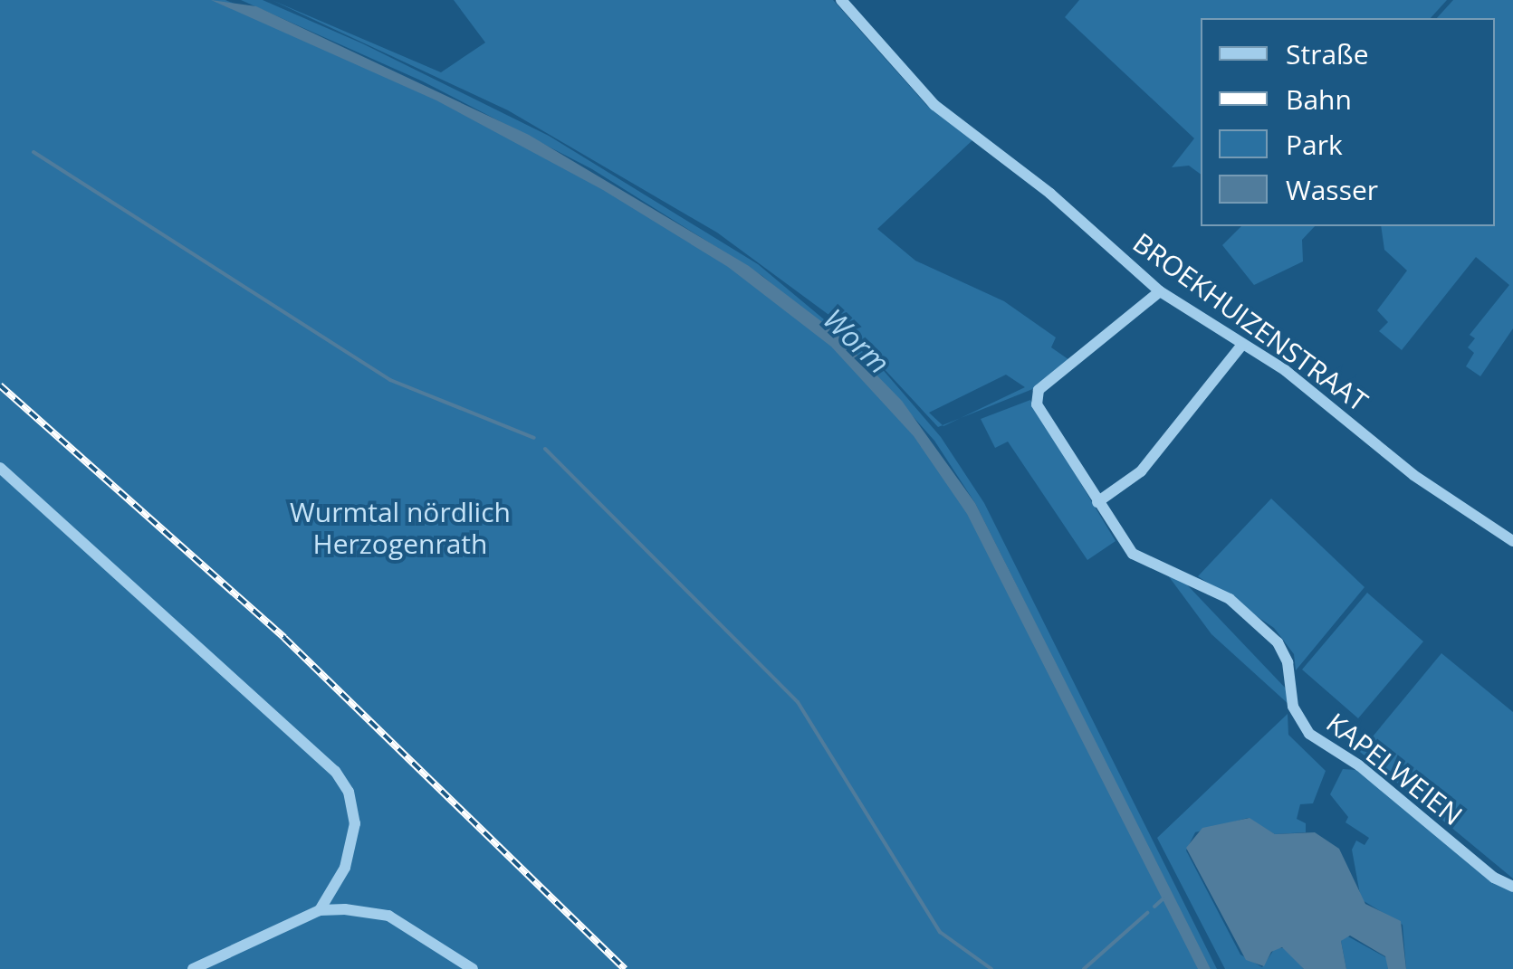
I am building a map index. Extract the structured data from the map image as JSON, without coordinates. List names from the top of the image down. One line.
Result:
{"streets":{"street":["BROEKHUIZENSTRAAT","KAPELWEIEN"]},"crossings":[["BROEKHUIZENSTRAAT","KAPELWEIEN"]],"water":["Worm"],"parks":["Wurmtal nördlich Herzogenrath"],"legend":["Straße","Bahn","Park","Wasser"]}
